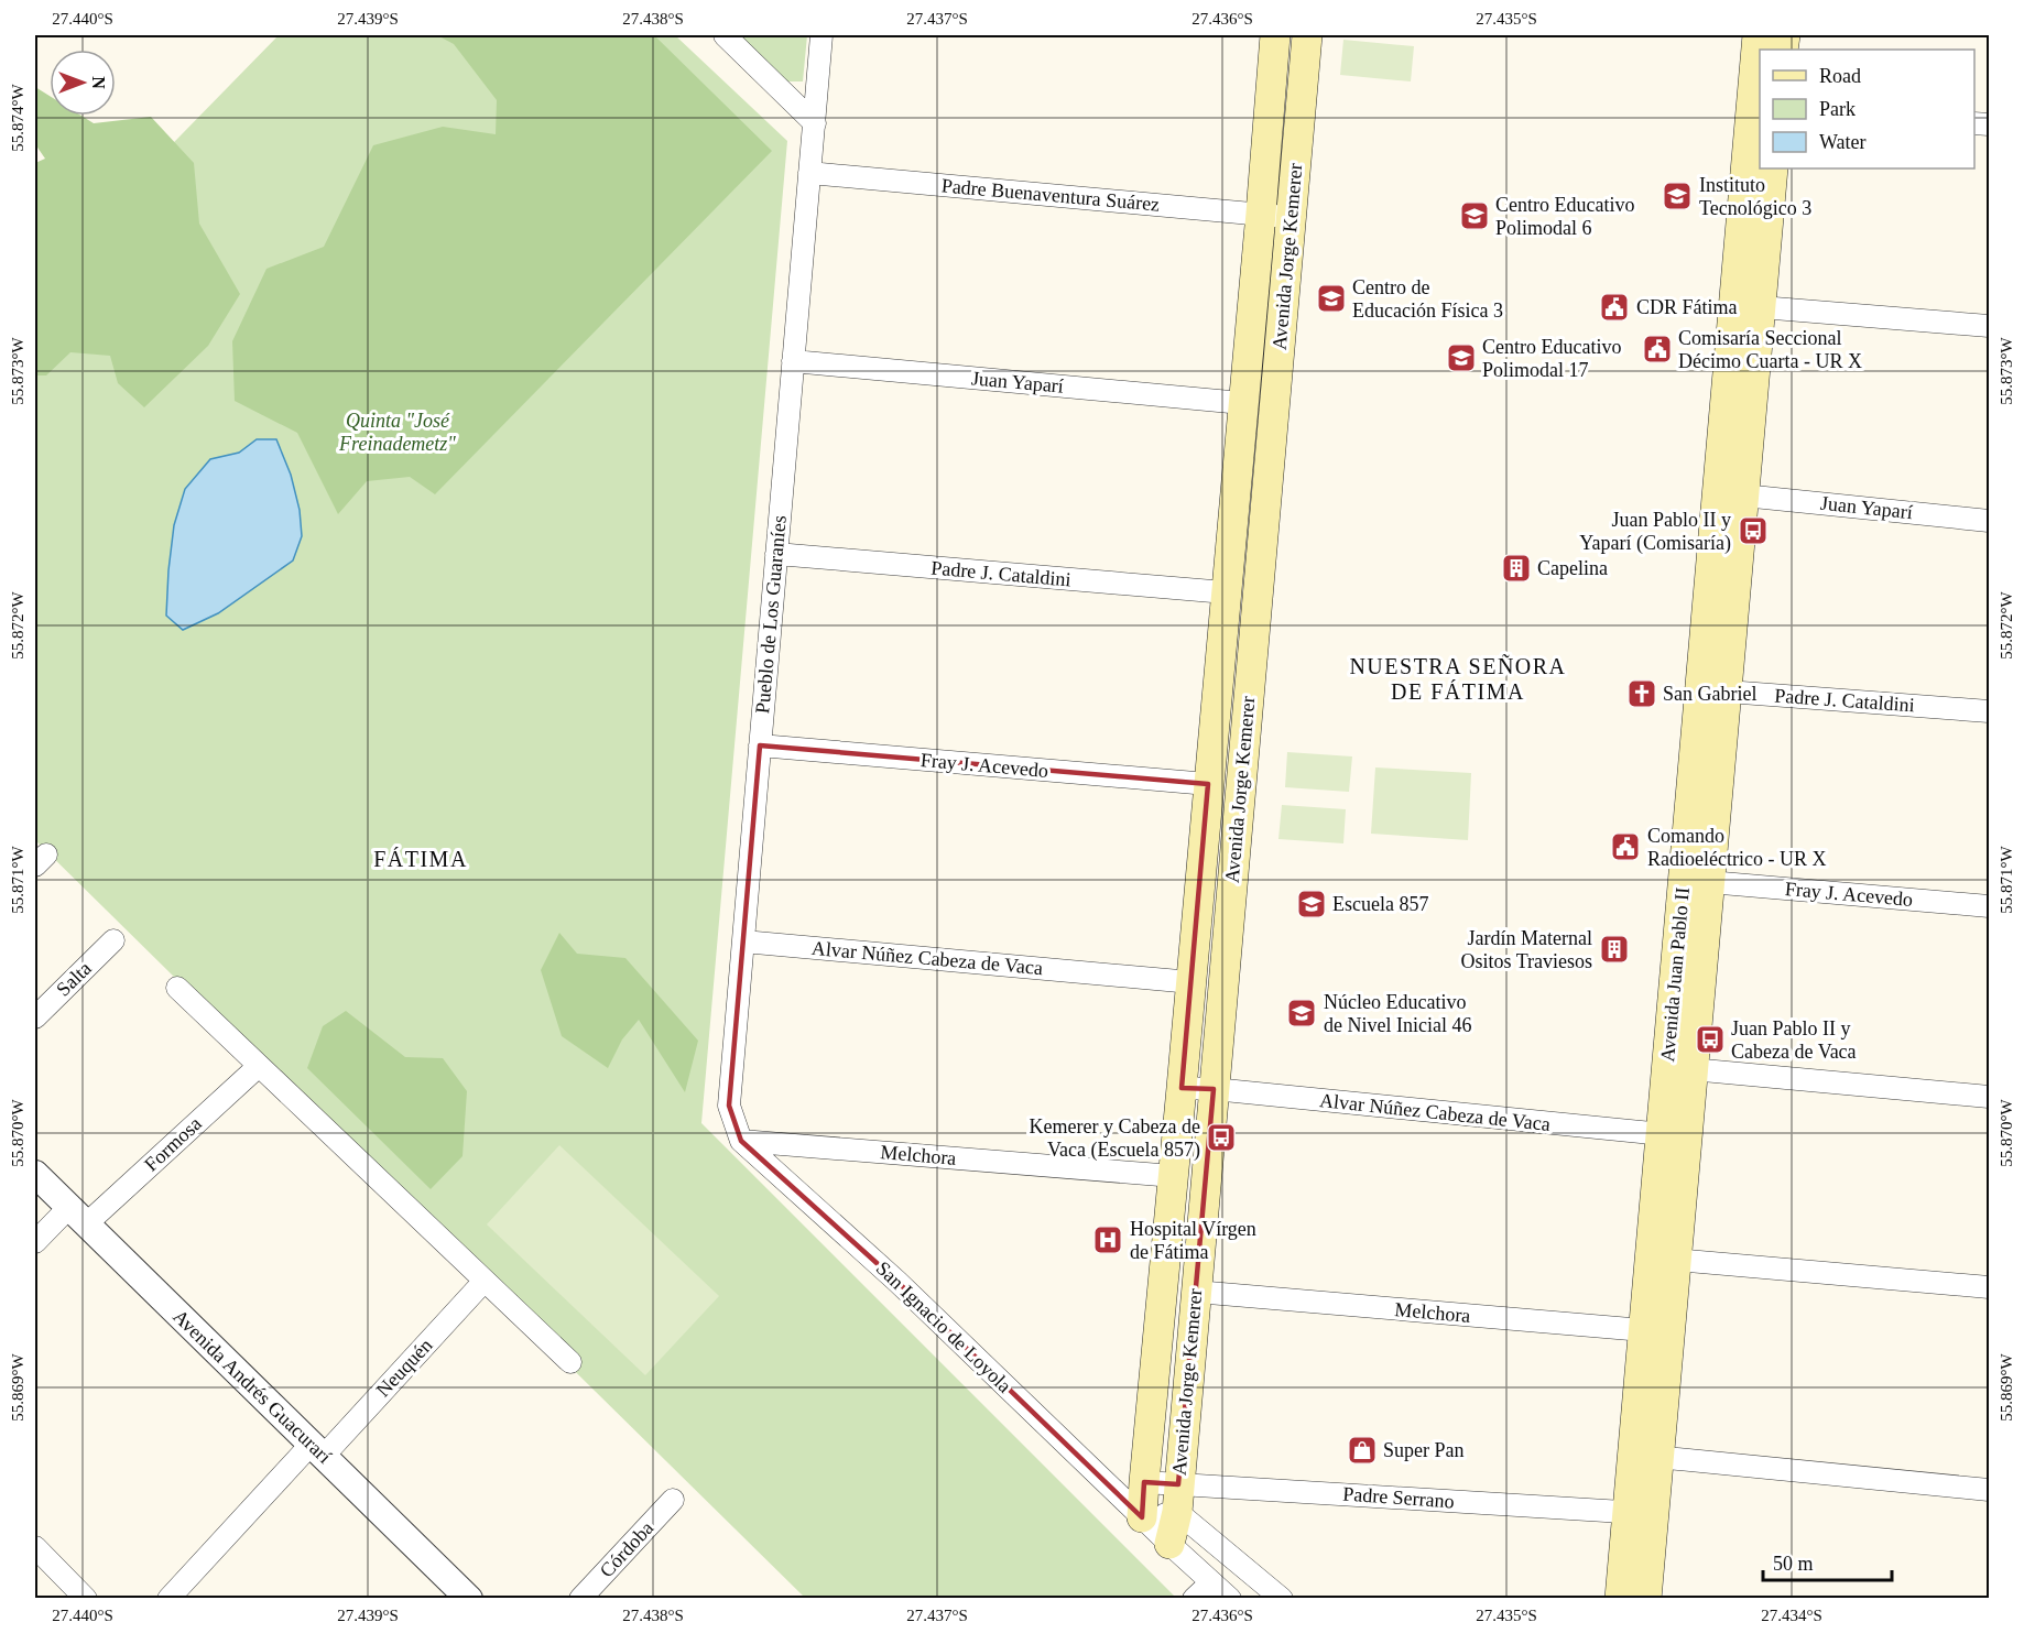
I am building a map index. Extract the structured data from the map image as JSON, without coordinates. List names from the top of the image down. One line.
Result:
{"streets":{"main road":["Avenida Jorge Kemerer","Avenida Juan Pablo II"],"street":["Padre Buenaventura Suárez","Juan Yaparí","Padre J. Cataldini","Pueblo de Los Guaraníes","Fray J. Acevedo","Alvar Núñez Cabeza de Vaca","Salta","Formosa","Melchora","San Ignacio de Loyola","Neuquén","Avenida Andrés Guacurarí","Padre Serrano","Córdoba"]},"crossings":[["Padre Buenaventura Suárez","Avenida Jorge Kemerer"],["Padre Buenaventura Suárez","Pueblo de Los Guaraníes"],["Avenida Jorge Kemerer","Juan Yaparí"],["Avenida Jorge Kemerer","Padre J. Cataldini"],["Avenida Jorge Kemerer","Fray J. Acevedo"],["Avenida Jorge Kemerer","Alvar Núñez Cabeza de Vaca"],["Avenida Jorge Kemerer","Melchora"],["Avenida Jorge Kemerer","San Ignacio de Loyola"],["Avenida Jorge Kemerer","Padre Serrano"],["Juan Yaparí","Pueblo de Los Guaraníes"],["Juan Yaparí","Avenida Juan Pablo II"],["Padre J. Cataldini","Pueblo de Los Guaraníes"],["Padre J. Cataldini","Avenida Juan Pablo II"],["Pueblo de Los Guaraníes","Fray J. Acevedo"],["Pueblo de Los Guaraníes","Alvar Núñez Cabeza de Vaca"],["Pueblo de Los Guaraníes","Melchora"],["Pueblo de Los Guaraníes","San Ignacio de Loyola"],["Fray J. Acevedo","Avenida Juan Pablo II"],["Alvar Núñez Cabeza de Vaca","Avenida Juan Pablo II"],["Avenida Juan Pablo II","Melchora"],["Avenida Juan Pablo II","Padre Serrano"],["Formosa","Avenida Andrés Guacurarí"],["Melchora","San Ignacio de Loyola"],["Neuquén","Avenida Andrés Guacurarí"]],"districts":["NUESTRA SEÑORA DE FÁTIMA","FÁTIMA"],"parks":["Quinta \"José Freinademetz\""],"places":{"school or university":["Instituto Tecnológico 3","Centro Educativo Polimodal 6","Centro de Educación Física 3","Centro Educativo Polimodal 17","Escuela 857","Núcleo Educativo de Nivel Inicial 46"],"public building":["CDR Fátima","Comisaría Seccional Décimo Cuarta - UR X","Comando Radioeléctrico - UR X"],"bus stop":["Juan Pablo II y Yaparí (Comisaría)","Juan Pablo II y Cabeza de Vaca","Kemerer y Cabeza de Vaca (Escuela 857)"],"building":["Capelina","Jardín Maternal Ositos Traviesos"],"church":["San Gabriel"],"hospital":["Hospital Vírgen de Fátima"],"shop":["Super Pan"]},"legend":["Road","Park","Water"],"scale_bar":"50 m","north":"right","coordinates":["27.440°S","27.439°S","27.438°S","27.437°S","27.436°S","27.435°S","55.874°W","55.873°W","55.872°W","55.871°W","55.870°W","55.869°W","27.434°S"]}
